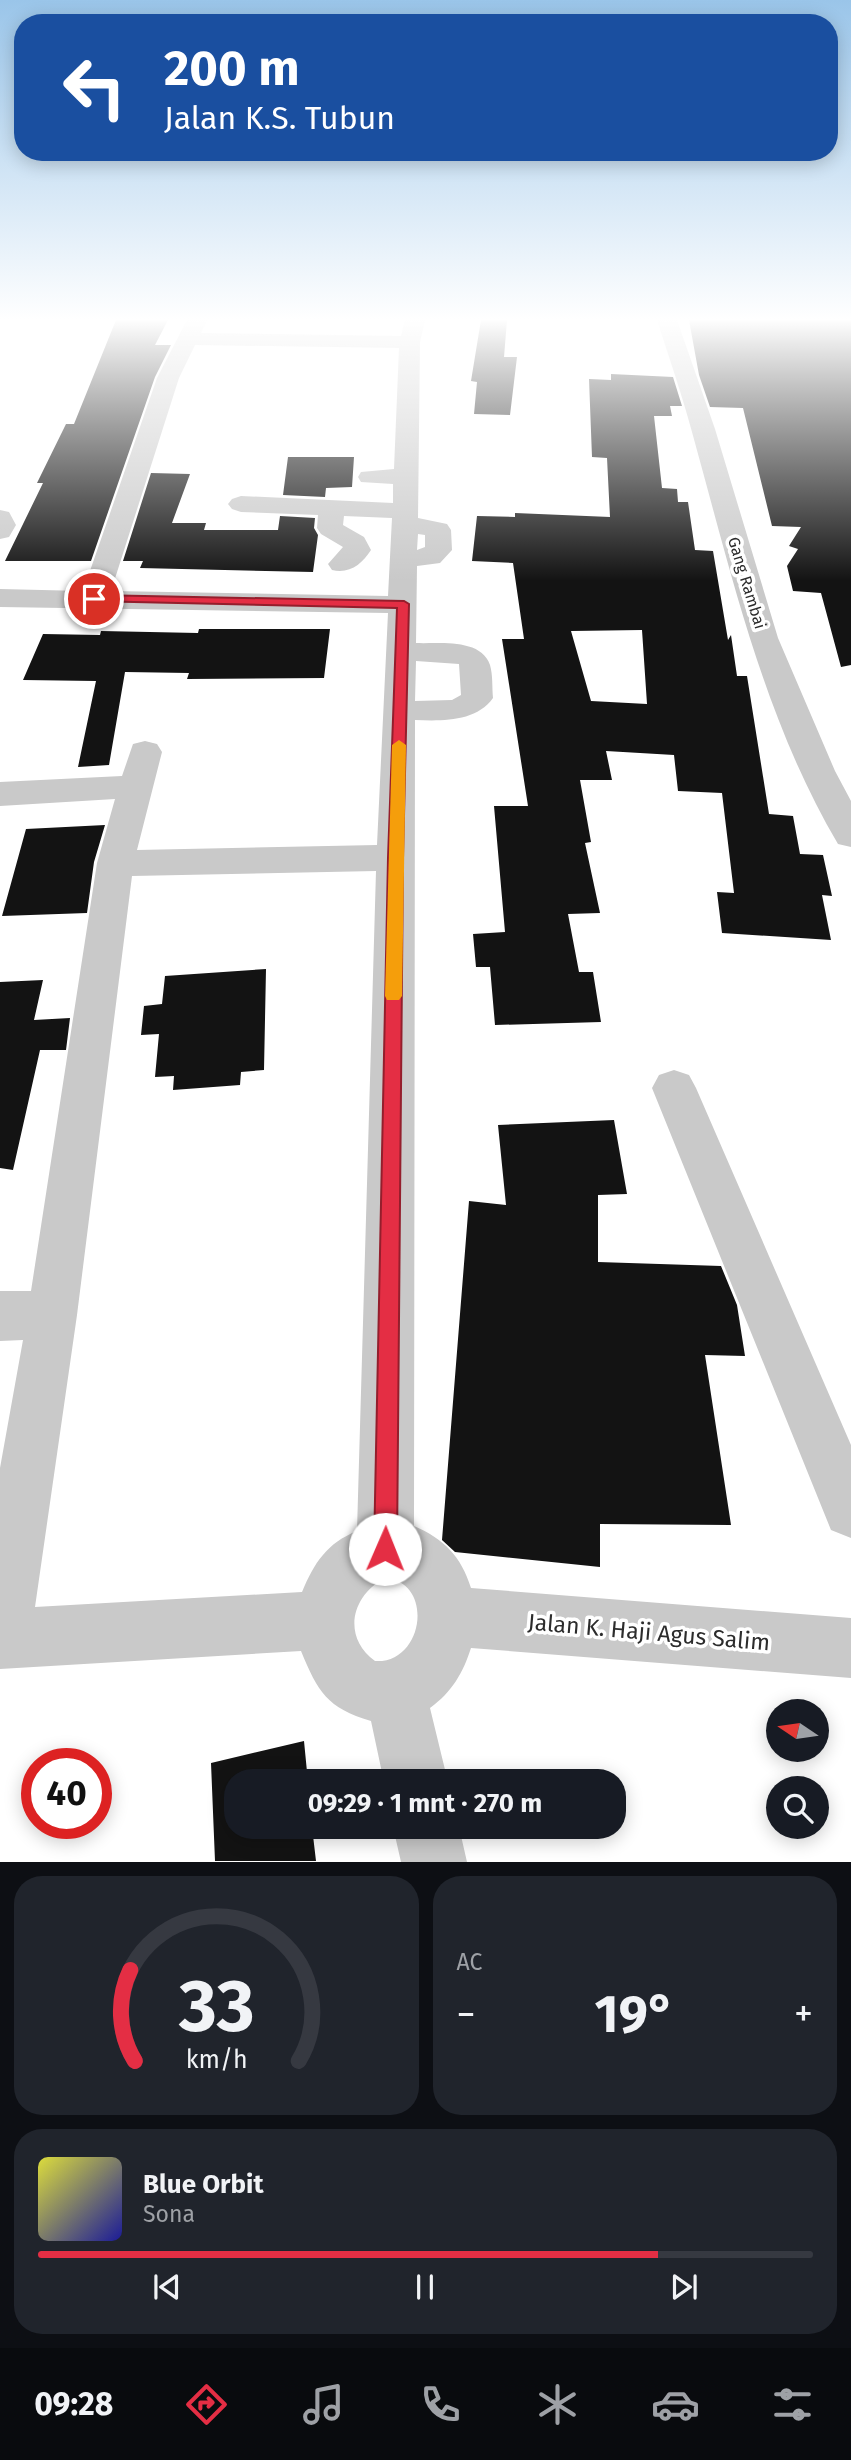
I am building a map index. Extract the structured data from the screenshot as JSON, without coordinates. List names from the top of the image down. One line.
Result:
{"streets":{"street":["Gang Rambai","Jalan K. Haji Agus Salim"]},"north":"left","page":{"turn":["200 m","Jalan K.S. Tubun"],"limit":"40","trip":"09:29 · 1 mnt · 270 m","tile":"AC","heat":["−","19°","+"],"song":["Blue Orbit","Sona"],"tabs":"09:28","gauge":["33","km/h"]}}
